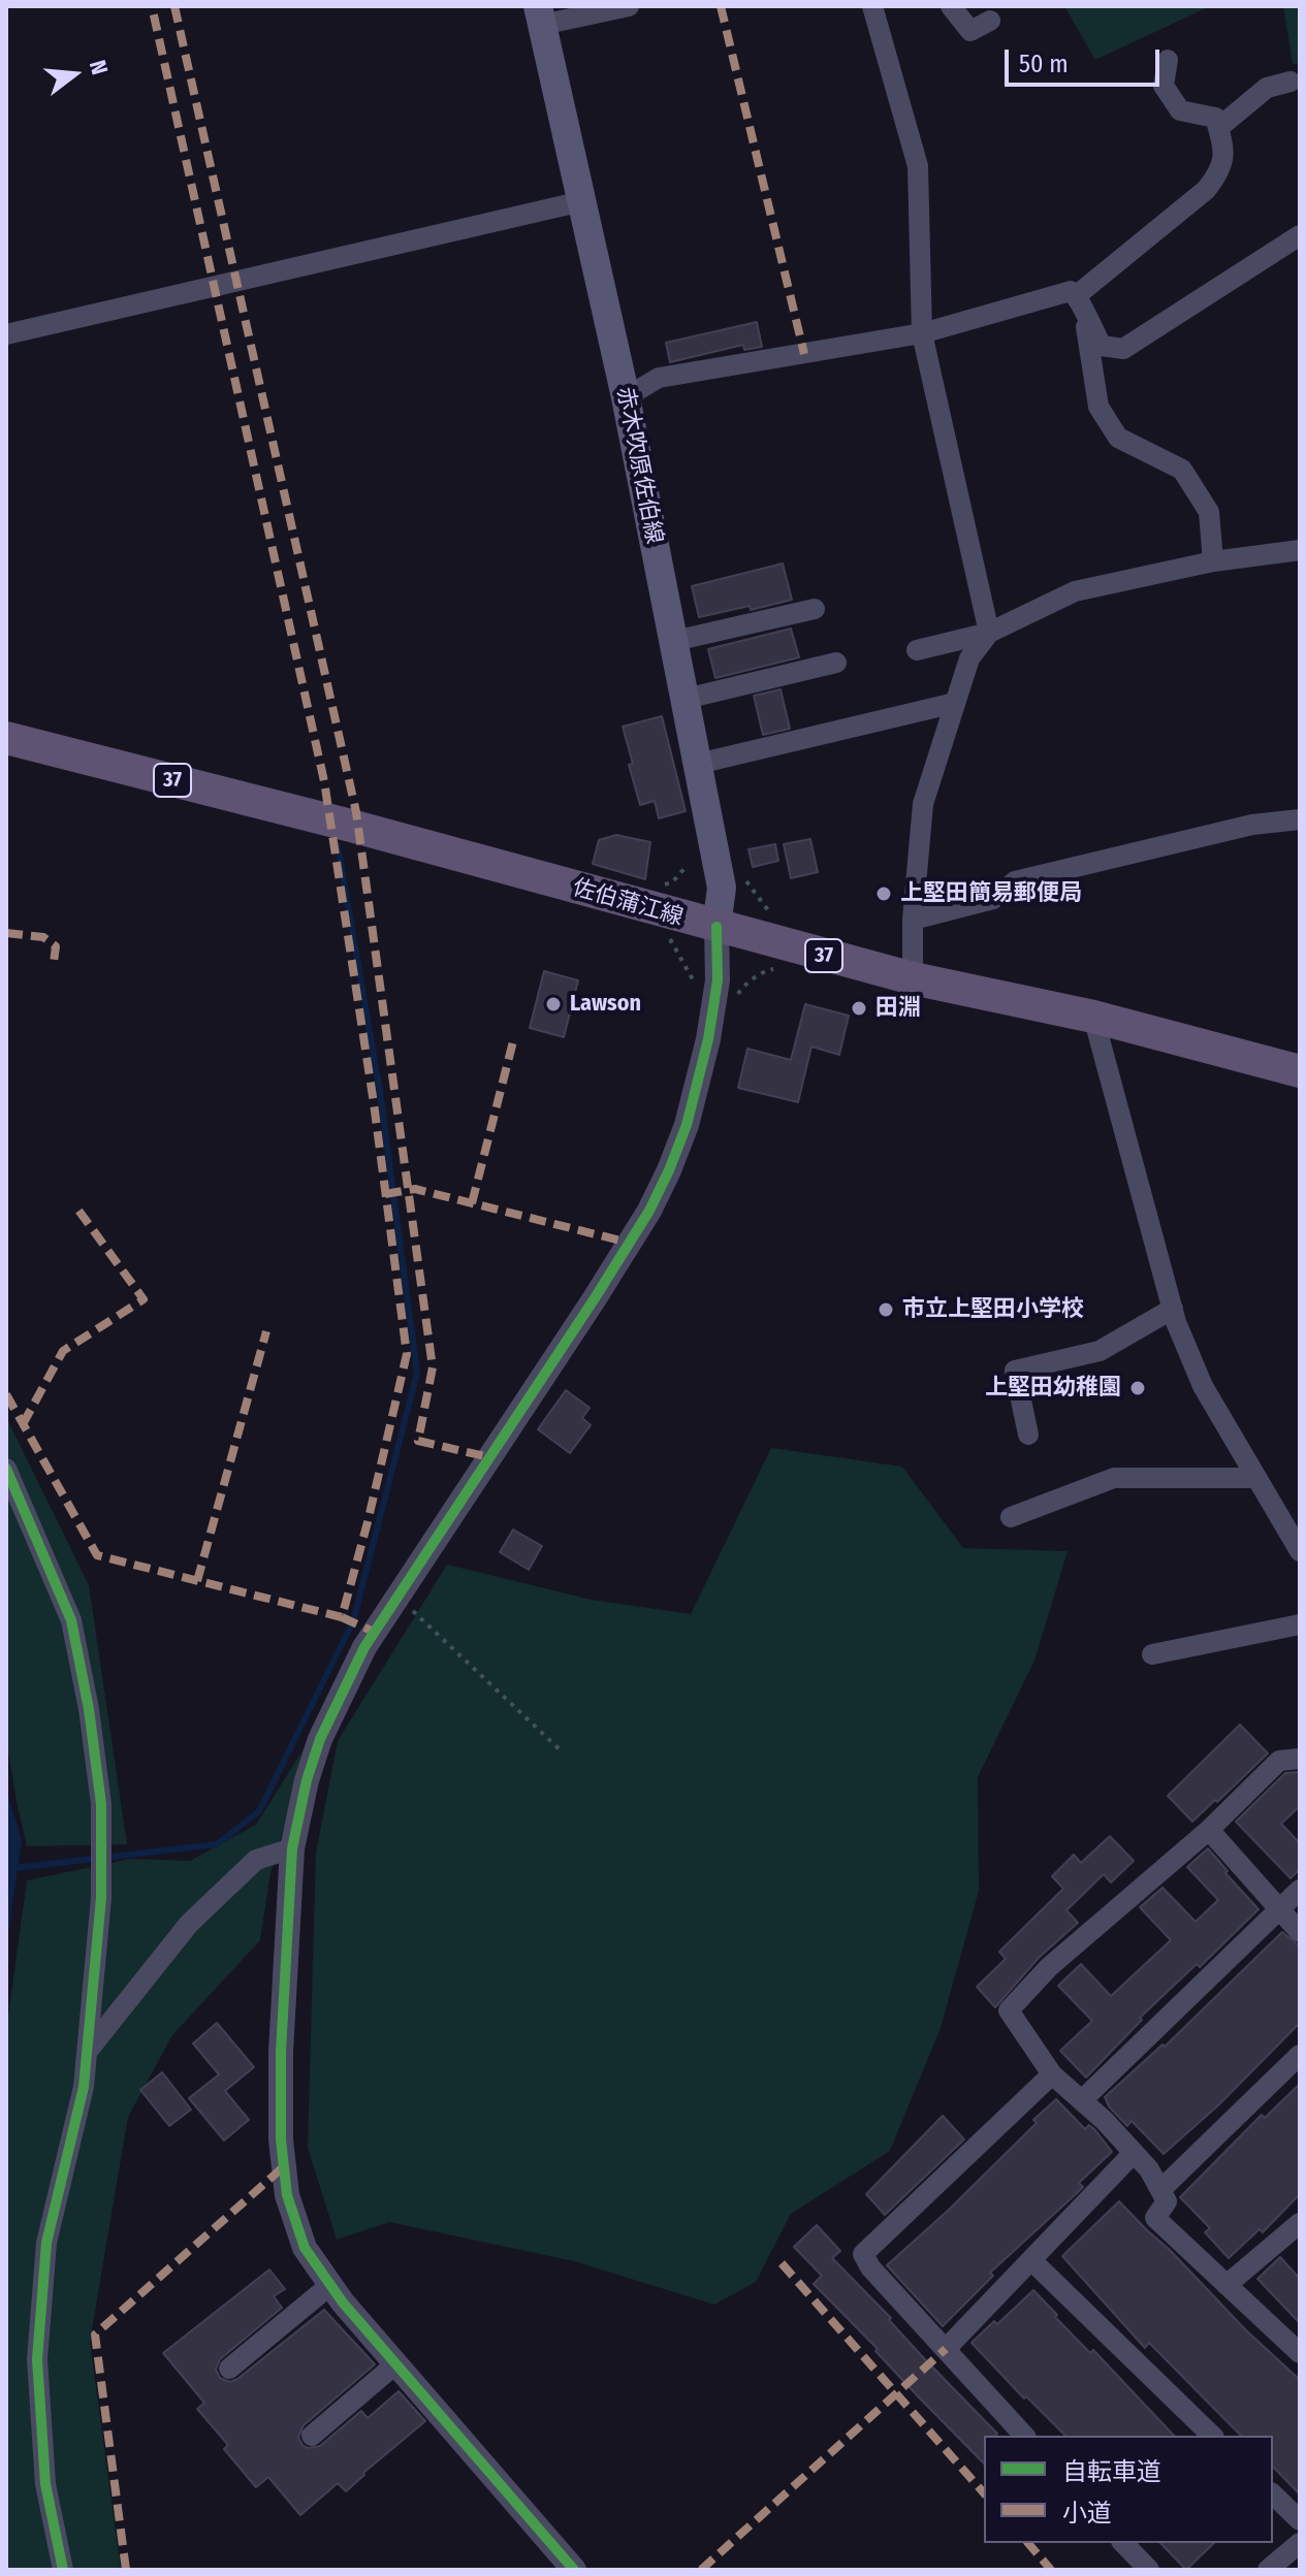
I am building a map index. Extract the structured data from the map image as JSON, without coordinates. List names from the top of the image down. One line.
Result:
{"streets":{"main road":["赤木吹原佐伯線","37","佐伯蒲江線"]},"crossings":[["赤木吹原佐伯線","佐伯蒲江線"]],"places":["上堅田簡易郵便局","Lawson","田淵","市立上堅田小学校","上堅田幼稚園"],"legend":["自転車道","小道"],"scale_bar":"50 m","north":"right"}
